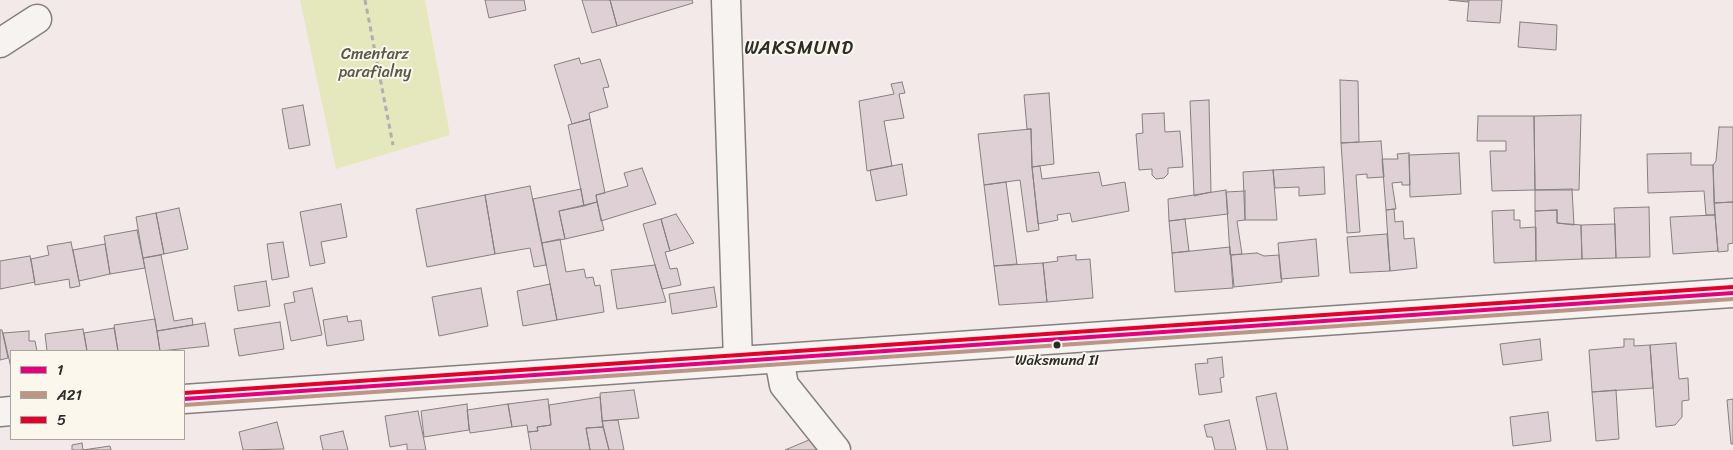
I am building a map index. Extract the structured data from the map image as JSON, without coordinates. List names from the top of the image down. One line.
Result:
{"districts":["WAKSMUND"],"parks":["Cmentarz parafialny"],"places":["Waksmund II"],"lines":["transit line 5","transit line 1","transit line A21"],"legend":["1","A21","5"]}
